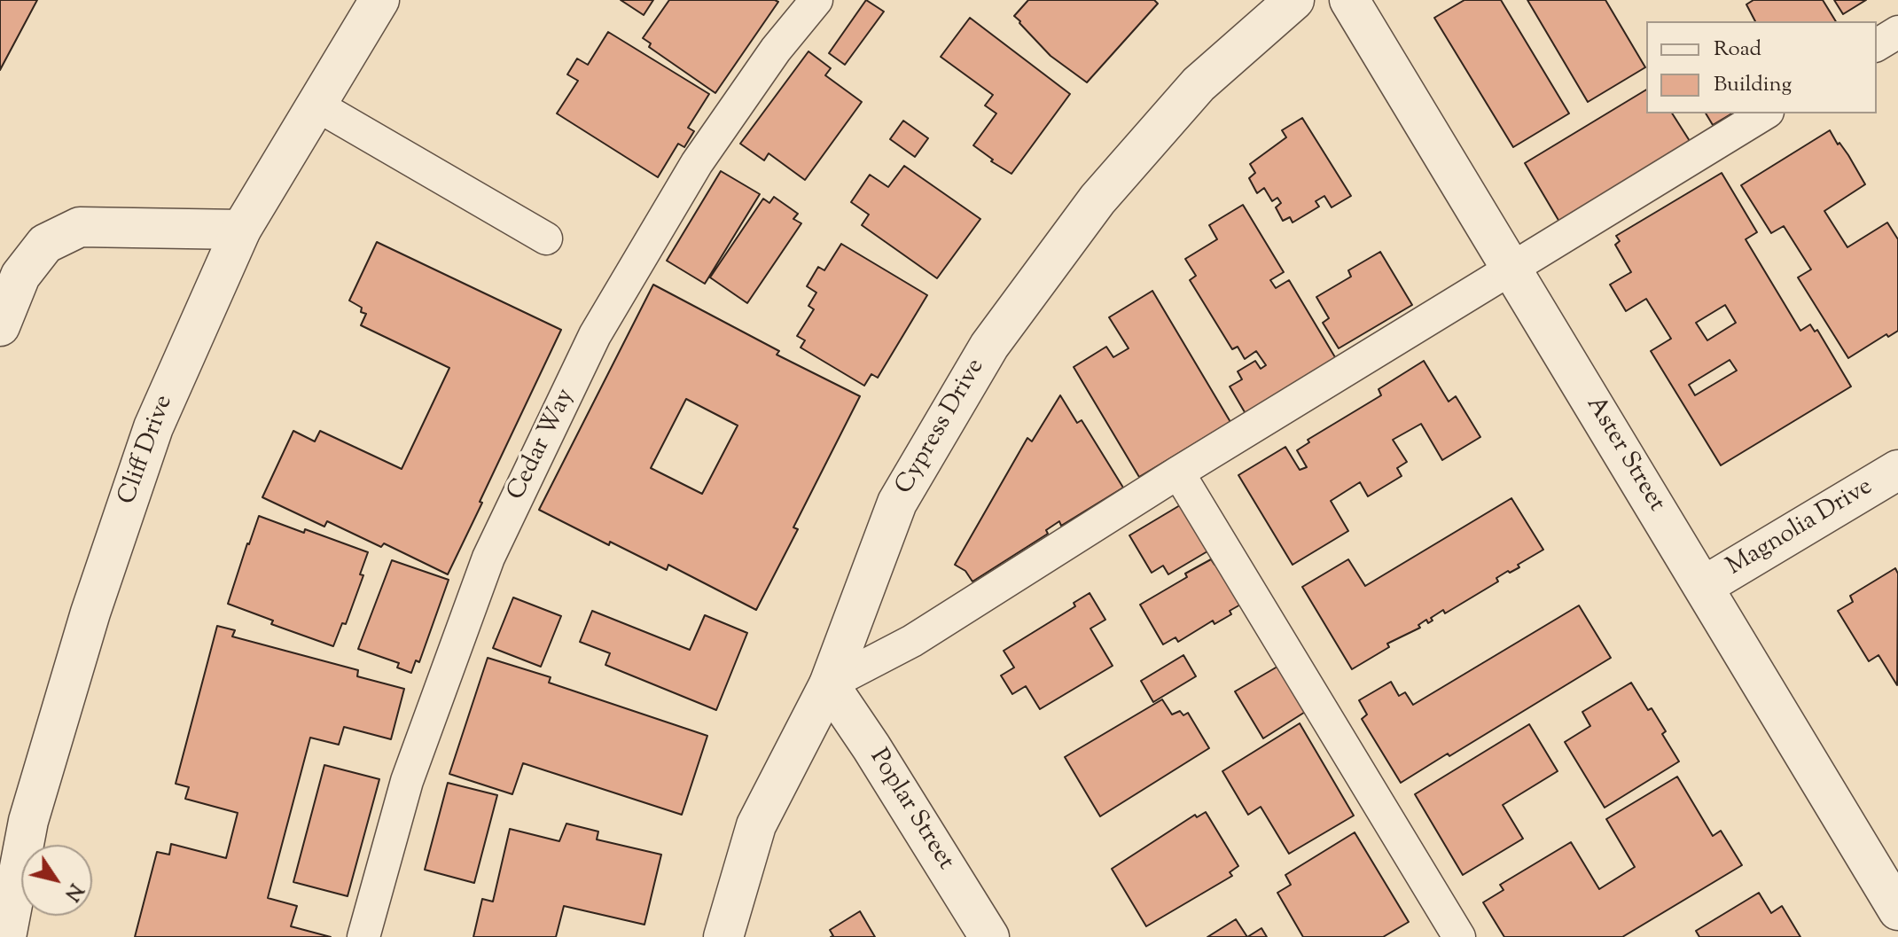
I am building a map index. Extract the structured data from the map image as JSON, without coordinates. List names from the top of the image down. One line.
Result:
{"streets":{"street":["Cypress Drive","Cliff Drive","Aster Street","Magnolia Drive","Poplar Street"],"lane":["Cedar Way"]},"crossings":[["Cypress Drive","Poplar Street"],["Aster Street","Magnolia Drive"]],"legend":["Road","Building"],"north":"bottom right"}
